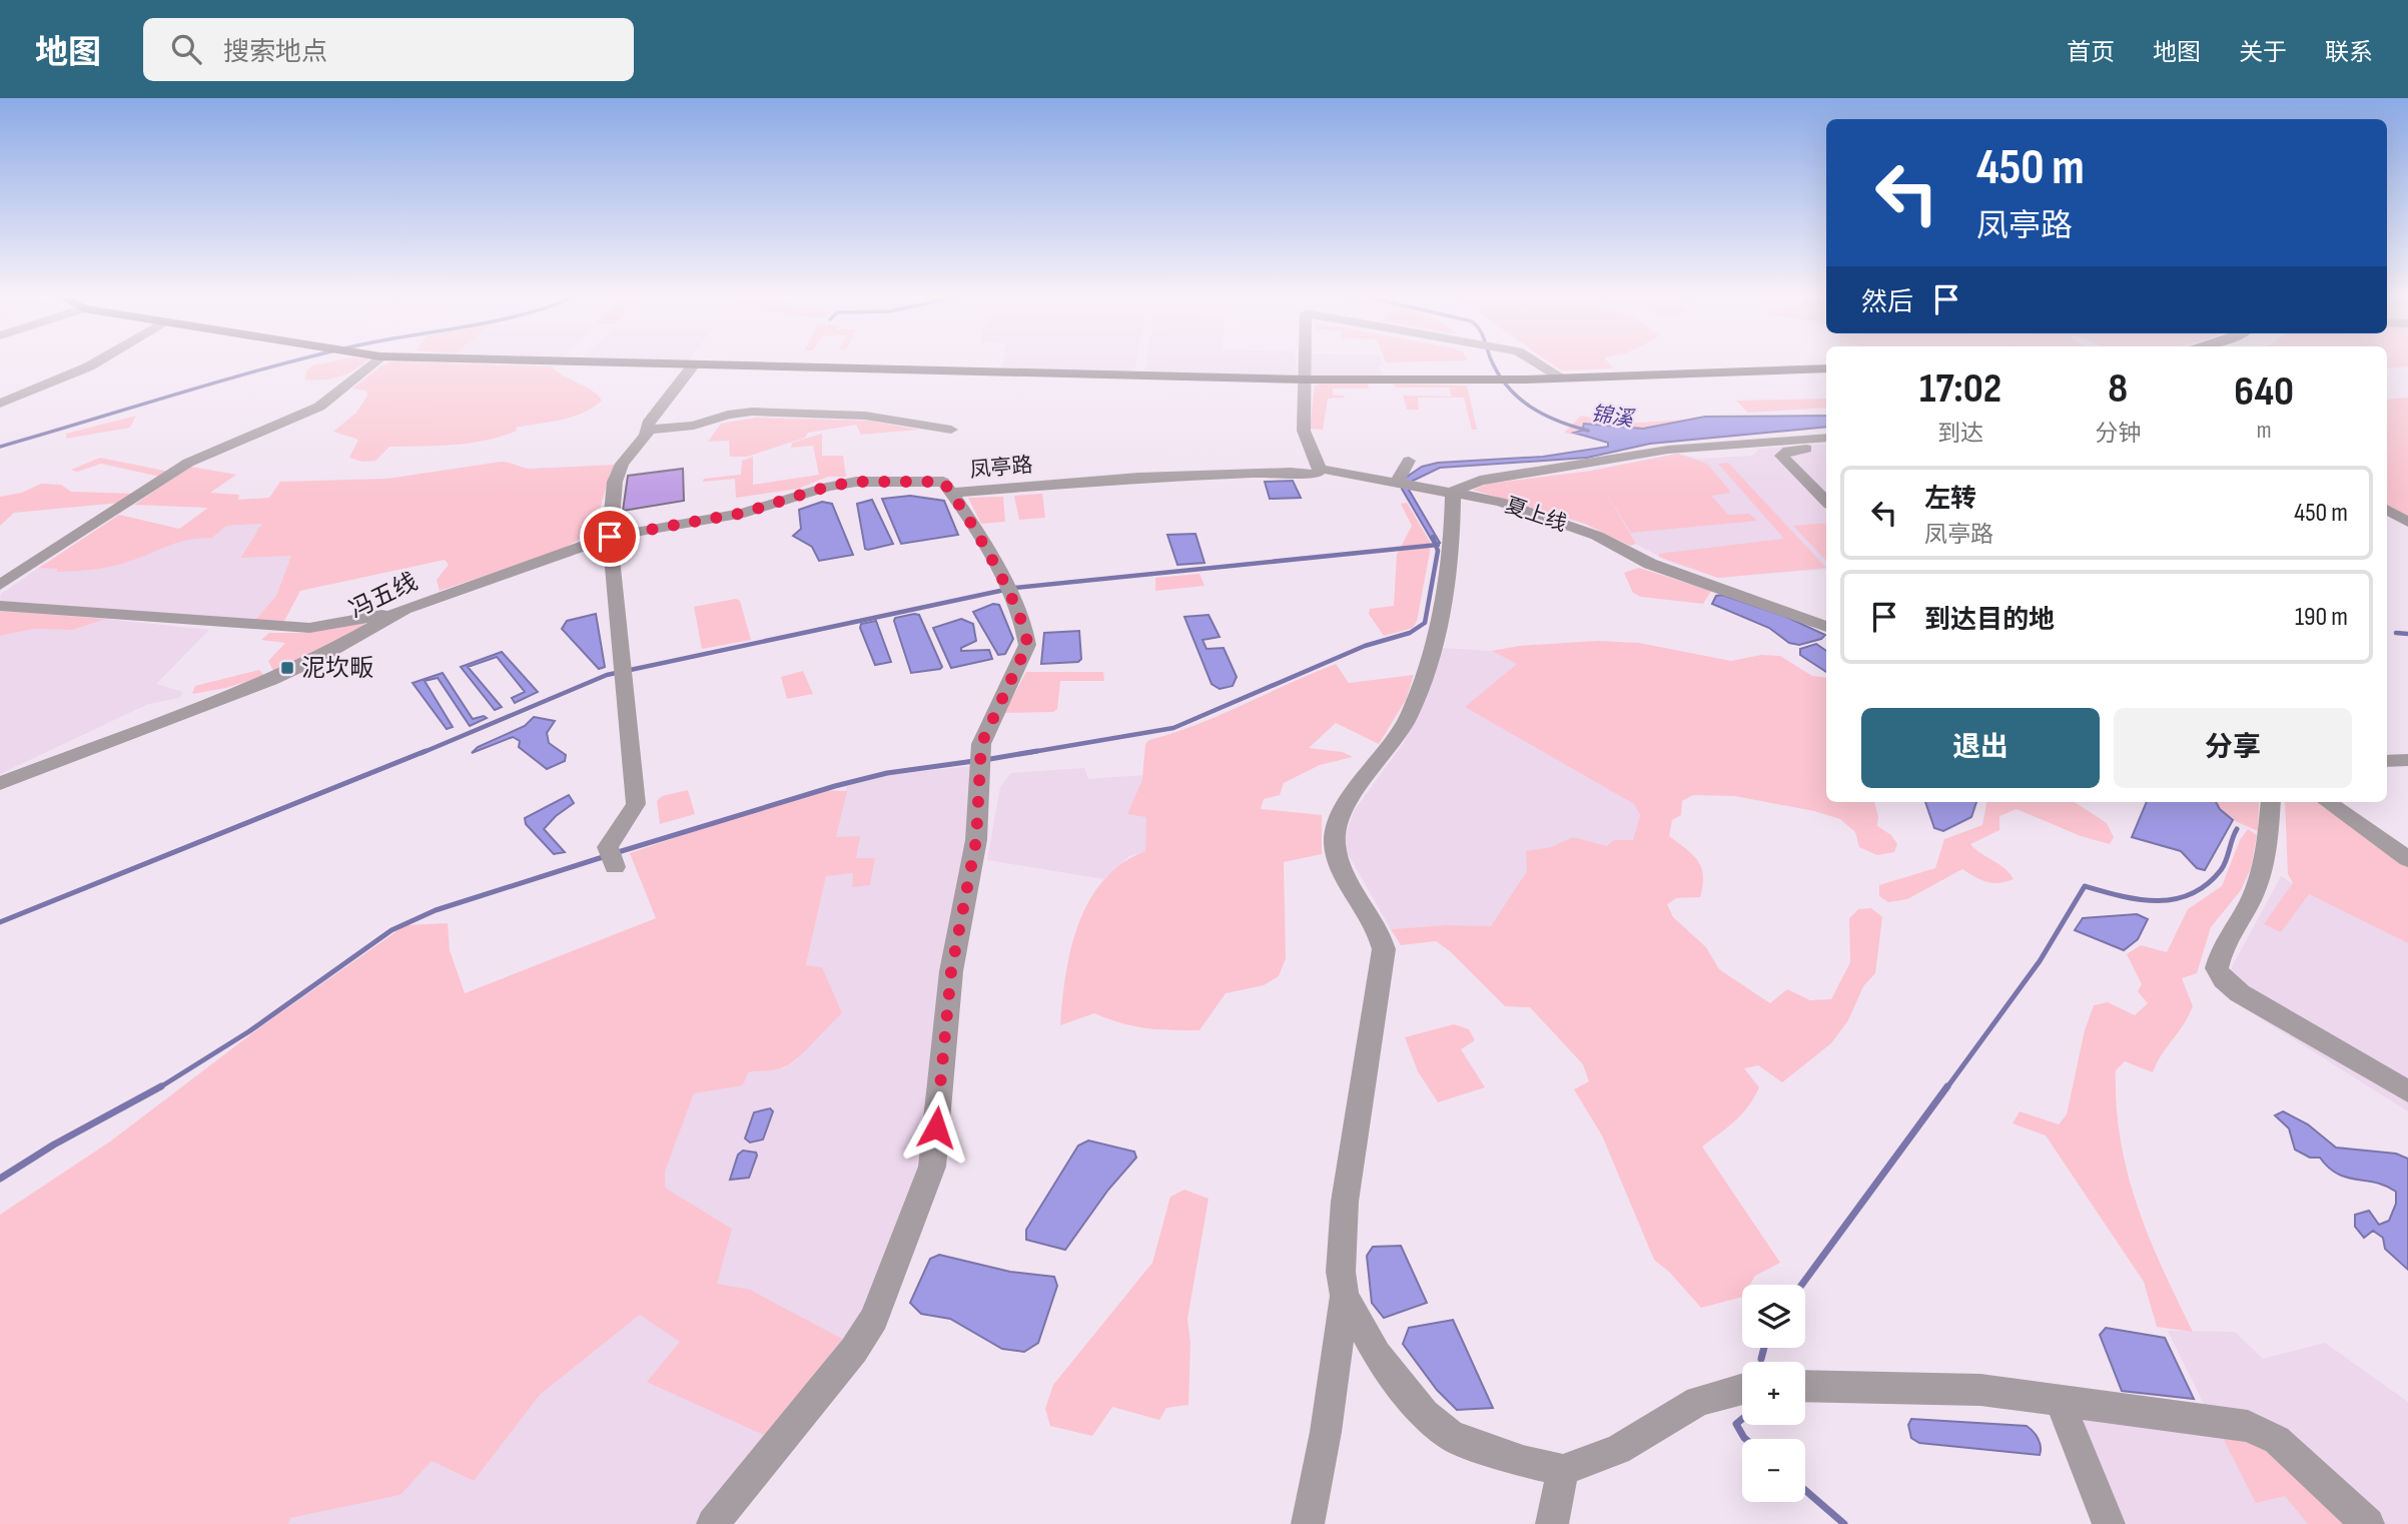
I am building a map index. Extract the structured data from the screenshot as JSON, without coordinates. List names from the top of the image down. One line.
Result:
{"streets":{"street":["凤亭路","夏上线","冯五线"]},"crossings":[["凤亭路","夏上线"],["凤亭路","冯五线"]],"water":["锦溪"],"places":{"transit":["泥坎畈"]},"page":{"header":"地图","search":"搜索地点","nav":["首页","地图","关于","联系"],"turn":["450 m","凤亭路"],"then":"然后","eta":["17:02","到达","8","分钟","640","m"],"list":[{"name":"左转","note":"凤亭路","value":"450 m"},{"name":"到达目的地","value":"190 m"}],"buttons":["退出","分享"],"map_buttons":["+","−"]}}
